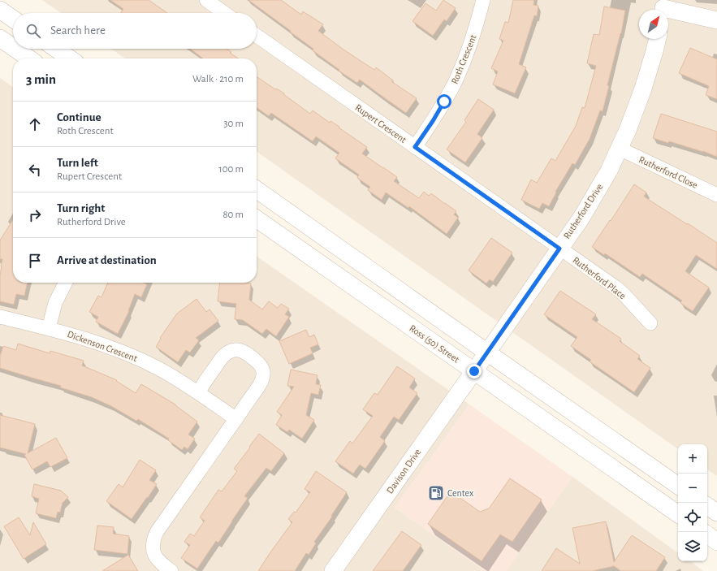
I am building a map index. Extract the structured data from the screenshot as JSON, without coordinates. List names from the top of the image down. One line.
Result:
{"streets":{"street":["Roth Crescent","Rupert Crescent","Rutherford Close","Rutherford Drive","Rutherford Place","Ross (50) Street","Dickenson Crescent","Davison Drive"]},"crossings":[["Roth Crescent","Rupert Crescent"],["Rupert Crescent","Rutherford Drive"],["Rupert Crescent","Rutherford Place"],["Rutherford Close","Rutherford Drive"],["Rutherford Drive","Rutherford Place"],["Rutherford Drive","Ross (50) Street"],["Rutherford Drive","Davison Drive"],["Ross (50) Street","Davison Drive"]],"places":{"fuel station":["Centex"]},"north":"top right","page":{"search":"Search here","heading":["3 min","Walk · 210 m"],"list":[["Continue","Roth Crescent","30 m"],["Turn left","Rupert Crescent","100 m"],["Turn right","Rutherford Drive","80 m"],"Arrive at destination"],"map_buttons":["+","−"]}}
